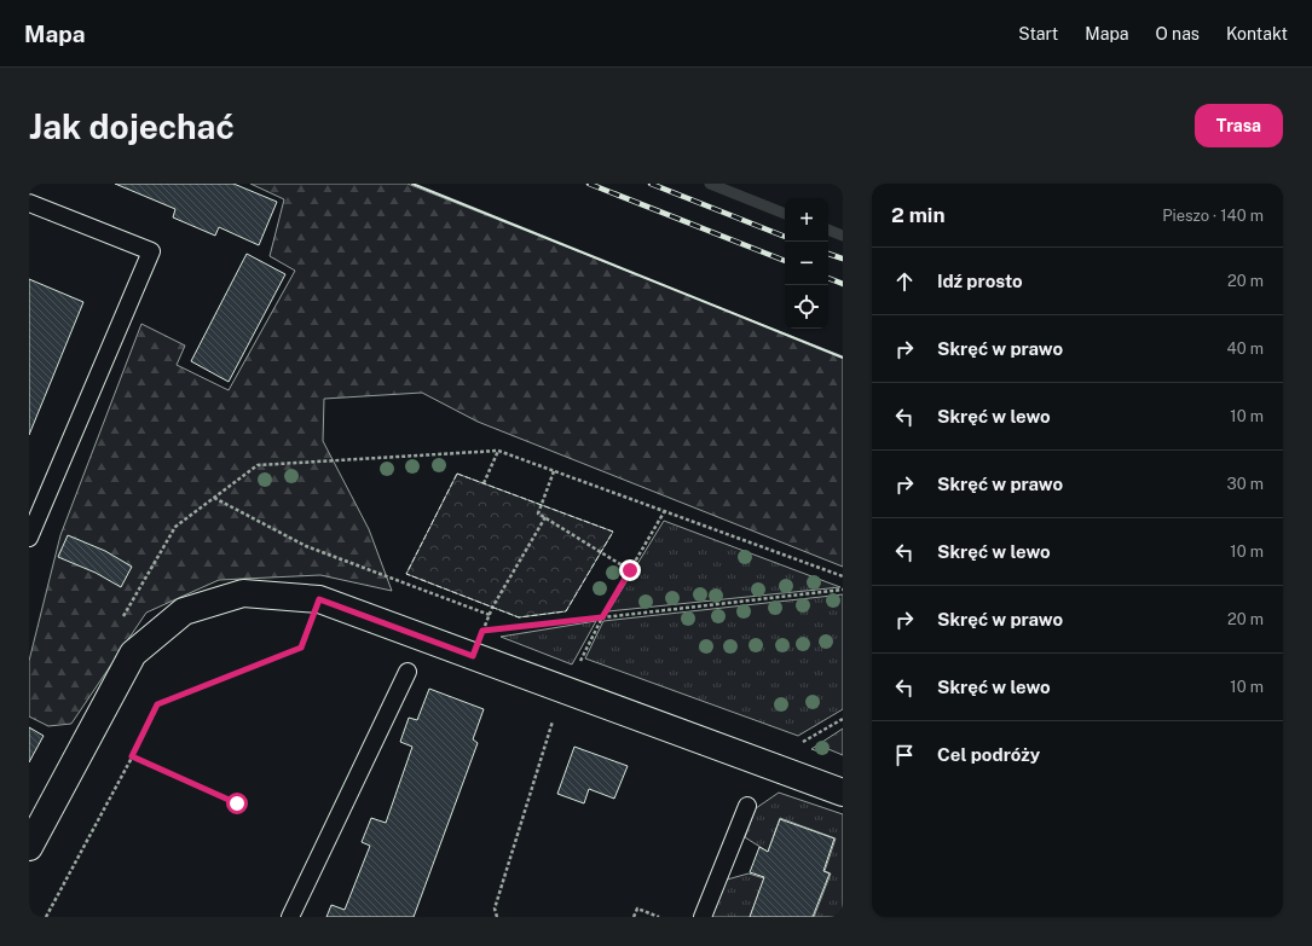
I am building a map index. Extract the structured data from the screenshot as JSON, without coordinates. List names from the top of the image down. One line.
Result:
{"page":{"header":"Mapa","nav":["Start","Mapa","O nas","Kontakt"],"buttons":"Trasa","title":"Jak dojechać","heading":["2 min","Pieszo · 140 m"],"map_buttons":["+","−"],"list":[["Idź prosto","20 m"],["Skręć w prawo","40 m"],["Skręć w lewo","10 m"],["Skręć w prawo","30 m"],["Skręć w lewo","10 m"],["Skręć w prawo","20 m"],["Skręć w lewo","10 m"],"Cel podróży"]}}
